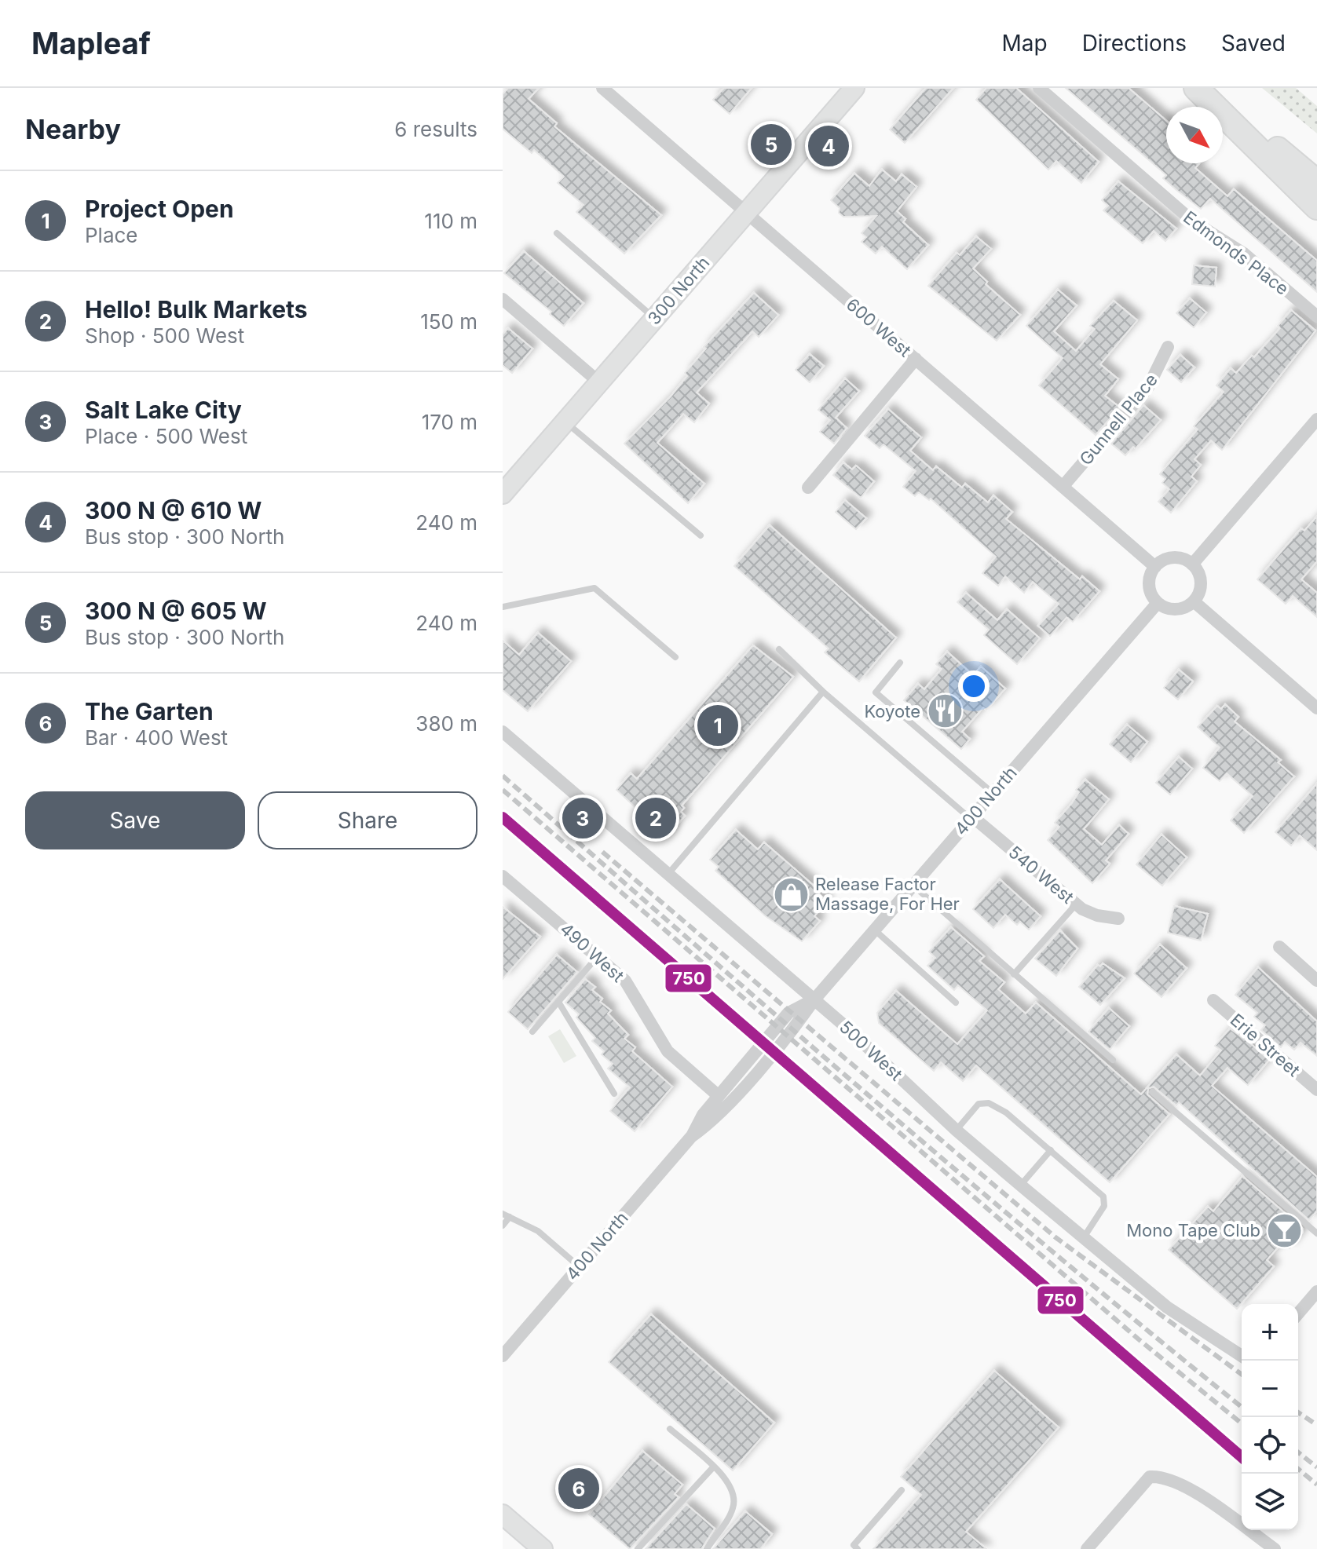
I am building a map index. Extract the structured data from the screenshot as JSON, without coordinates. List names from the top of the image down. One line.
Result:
{"streets":{"street":["Edmonds Place","300 North","600 West","Gunnell Place","400 North","540 West","490 West","Erie Street","500 West"]},"crossings":[["300 North","600 West"],["600 West","Gunnell Place"],["600 West","400 North"],["400 North","540 West"],["400 North","490 West"],["400 North","500 West"]],"places":{"restaurant":["Koyote"],"shop":["Release Factor Massage, For Her"],"bar":["Mono Tape Club"]},"lines":["transit line 750"],"north":"bottom right","page":{"header":"Mapleaf","nav":["Map","Directions","Saved"],"heading":["Nearby","6 results"],"pins":["5","4","1","2","3","6"],"list":[{"mark":"1","name":"Project Open","note":"Place","value":"110 m"},{"mark":"2","name":"Hello! Bulk Markets","note":"Shop · 500 West","value":"150 m"},{"mark":"3","name":"Salt Lake City","note":"Place · 500 West","value":"170 m"},{"mark":"4","name":"300 N @ 610 W","note":"Bus stop · 300 North","value":"240 m"},{"mark":"5","name":"300 N @ 605 W","note":"Bus stop · 300 North","value":"240 m"},{"mark":"6","name":"The Garten","note":"Bar · 400 West","value":"380 m"}],"buttons":["Save","Share"],"map_buttons":["+","−"]}}
